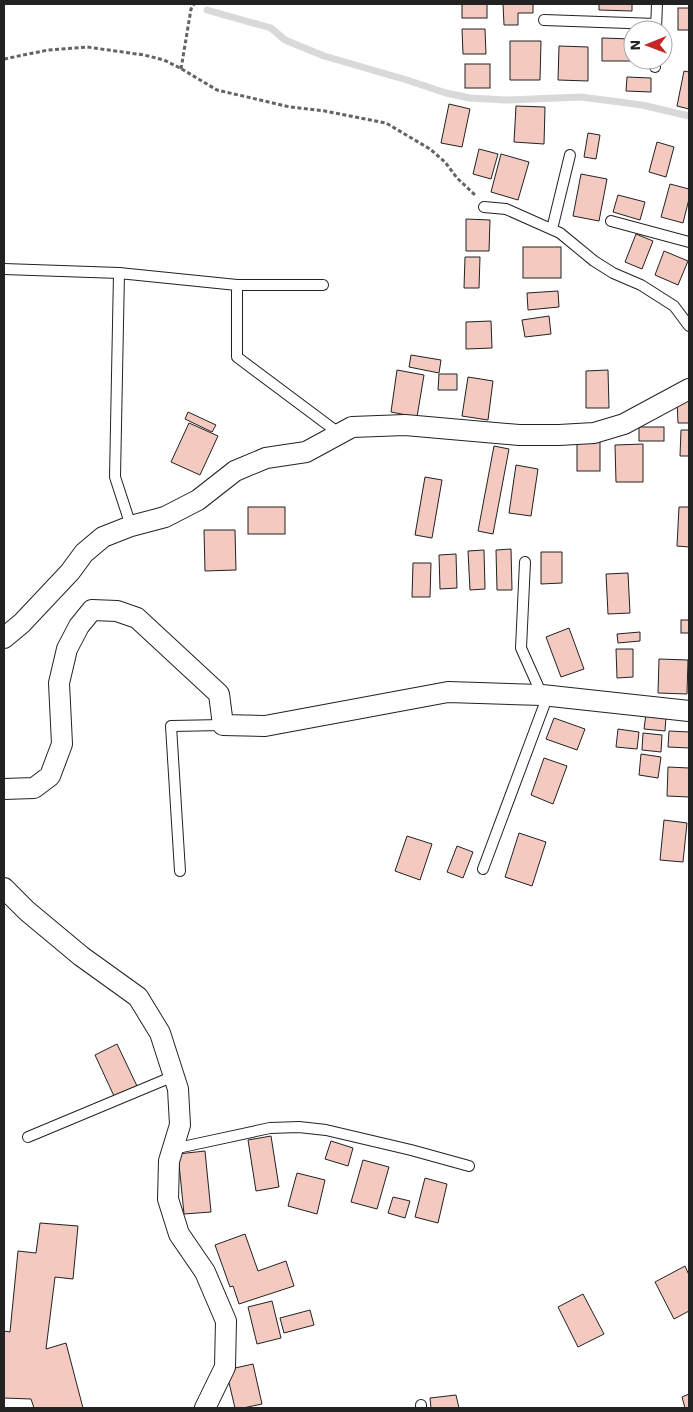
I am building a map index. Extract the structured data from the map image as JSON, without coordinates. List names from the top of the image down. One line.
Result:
{"north":"left"}
